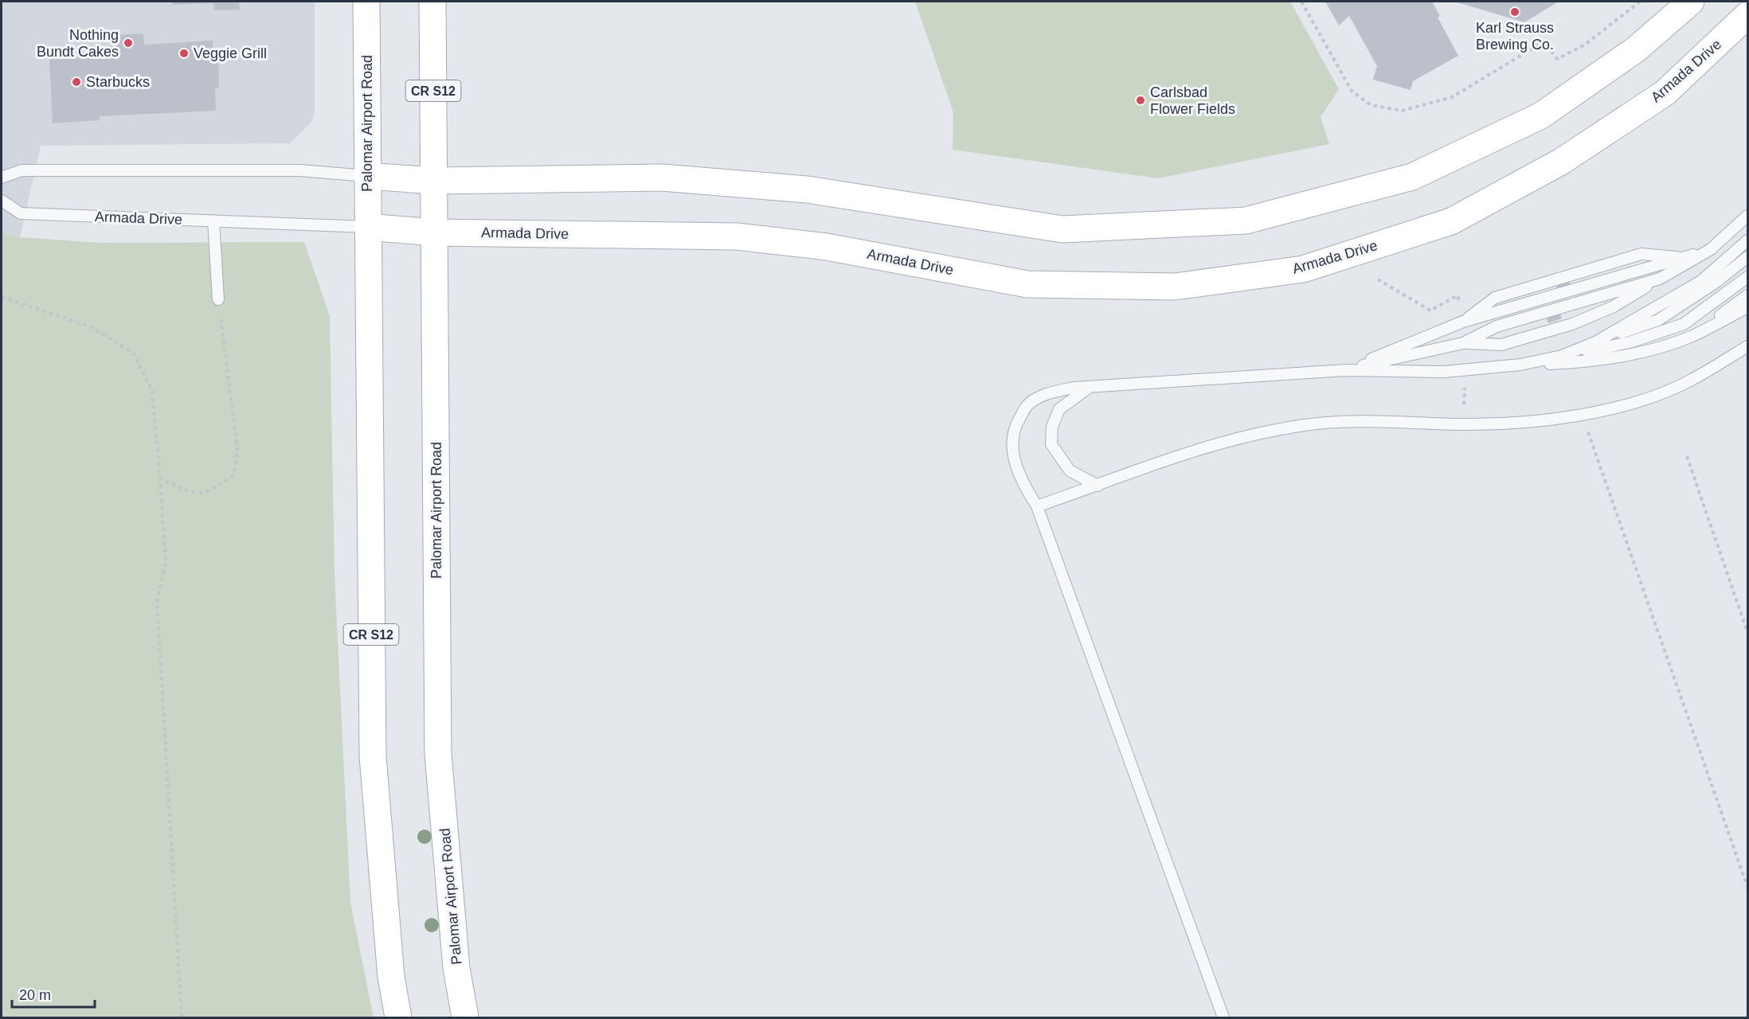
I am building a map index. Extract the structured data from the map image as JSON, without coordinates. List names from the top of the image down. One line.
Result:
{"streets":{"main road":["Armada Drive","CR S12","Palomar Airport Road"]},"crossings":[["Armada Drive","Palomar Airport Road"]],"places":["Karl Strauss Brewing Co.","Nothing Bundt Cakes","Veggie Grill","Starbucks","Carlsbad Flower Fields"],"scale_bar":"20 m"}
